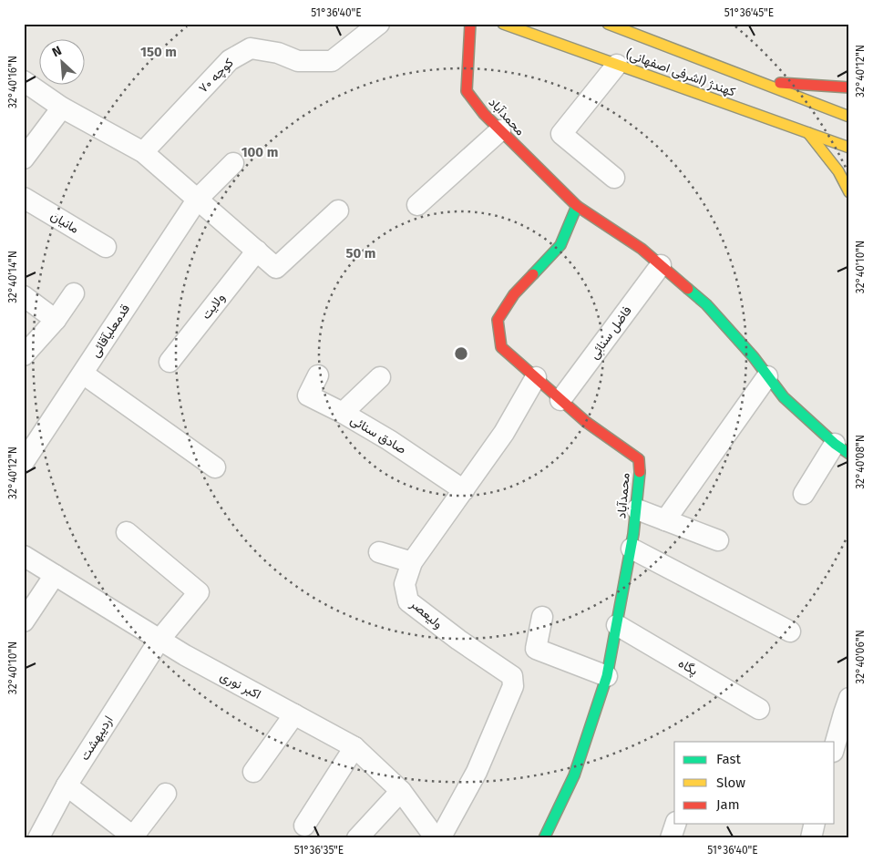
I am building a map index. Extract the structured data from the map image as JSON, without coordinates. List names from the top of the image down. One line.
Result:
{"streets":{"street":["کهندژ (اشرفی اصفهانی)","کوچه ۷۰","محمدآباد","مانیان","ولایت","قدمعلیآقائی","فاضل سنائی","صادق سنائی","ولیعصر","پگاه","اکبر نوری","اردیبهشت"]},"crossings":[["محمدآباد","فاضل سنائی"],["محمدآباد","ولیعصر"],["محمدآباد","پگاه"],["صادق سنائی","ولیعصر"],["اکبر نوری","اردیبهشت"]],"legend":["Fast","Slow","Jam"],"north":"top left","coordinates":["51°36'40\"E","51°36'45\"E","32°40'12\"N","32°40'16\"N","32°40'10\"N","32°40'14\"N","32°40'08\"N","32°40'06\"N","51°36'35\"E"],"rings":["150 m","100 m","50 m"]}
